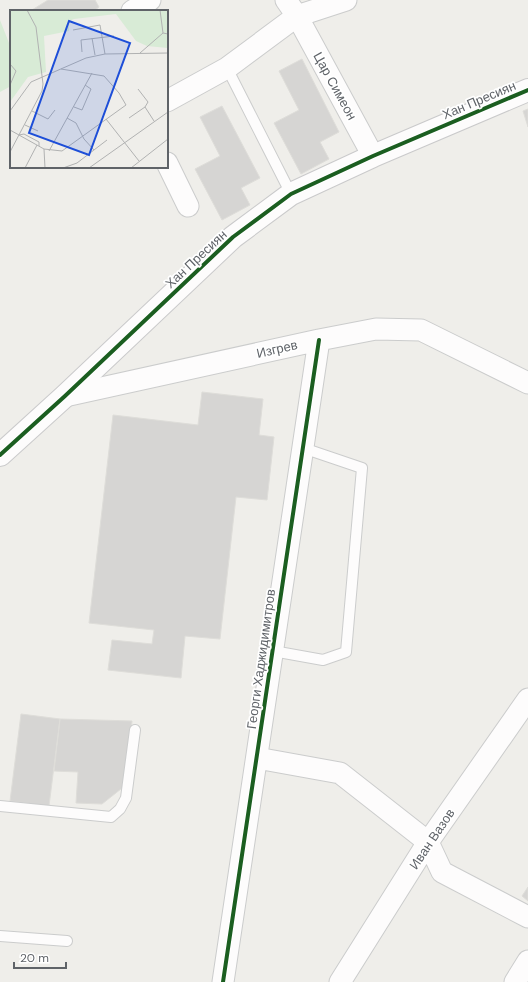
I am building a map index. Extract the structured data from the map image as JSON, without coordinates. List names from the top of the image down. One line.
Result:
{"streets":{"street":["Цар Симеон","Хан Пресиян","Изгрев","Георги Хаджидимитров","Иван Вазов"]},"crossings":[["Цар Симеон","Хан Пресиян"],["Хан Пресиян","Изгрев"],["Изгрев","Георги Хаджидимитров"]],"scale_bar":"20 m"}
